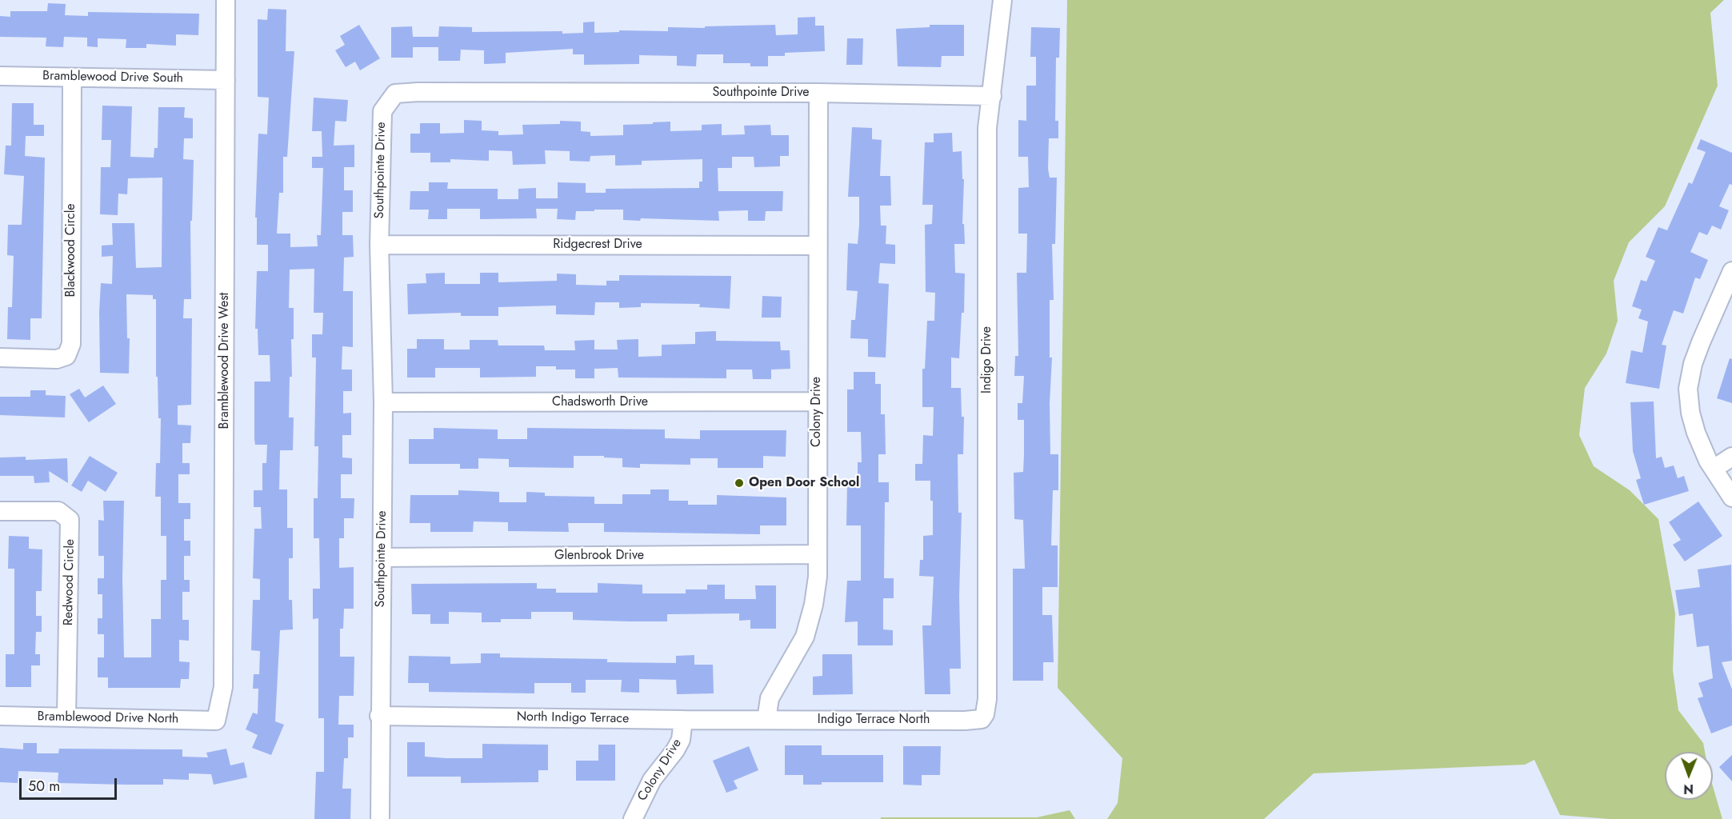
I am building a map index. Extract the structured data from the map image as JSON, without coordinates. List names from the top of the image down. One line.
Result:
{"streets":{"street":["Bramblewood Drive South","Southpointe Drive","Ridgecrest Drive","Blackwood Circle","Indigo Drive","Bramblewood Drive West","Chadsworth Drive","Colony Drive","Glenbrook Drive","Redwood Circle","Bramblewood Drive North","North Indigo Terrace","Indigo Terrace North"]},"crossings":[["Bramblewood Drive South","Blackwood Circle"],["Bramblewood Drive South","Bramblewood Drive West"],["Southpointe Drive","Ridgecrest Drive"],["Southpointe Drive","Indigo Drive"],["Southpointe Drive","Chadsworth Drive"],["Southpointe Drive","Colony Drive"],["Southpointe Drive","Glenbrook Drive"],["Southpointe Drive","North Indigo Terrace"],["Ridgecrest Drive","Colony Drive"],["Indigo Drive","Indigo Terrace North"],["Bramblewood Drive West","Bramblewood Drive North"],["Chadsworth Drive","Colony Drive"],["Colony Drive","Glenbrook Drive"],["Colony Drive","North Indigo Terrace"],["Colony Drive","Indigo Terrace North"],["Redwood Circle","Bramblewood Drive North"],["North Indigo Terrace","Indigo Terrace North"]],"places":["Open Door School"],"scale_bar":"50 m","north":"bottom"}
